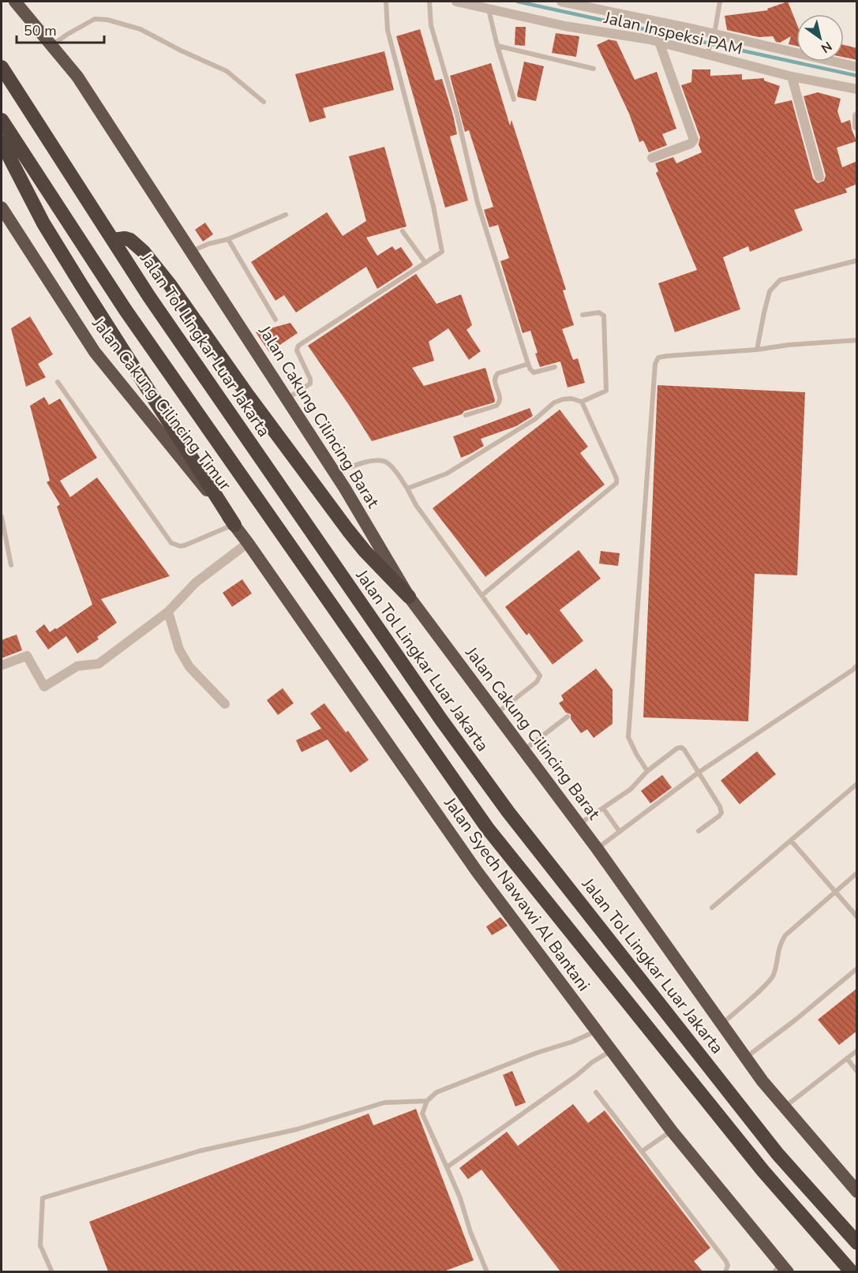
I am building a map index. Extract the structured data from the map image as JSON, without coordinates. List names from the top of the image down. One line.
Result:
{"streets":{"highway":["Jalan Tol Lingkar Luar Jakarta","Jalan Cakung Cilincing Timur","Jalan Cakung Cilincing Barat","Jalan Syech Nawawi Al Bantani"],"street":["Jalan Inspeksi PAM"]},"crossings":[["Jalan Cakung Cilincing Timur","Jalan Syech Nawawi Al Bantani"]],"scale_bar":"50 m","north":"bottom right"}
